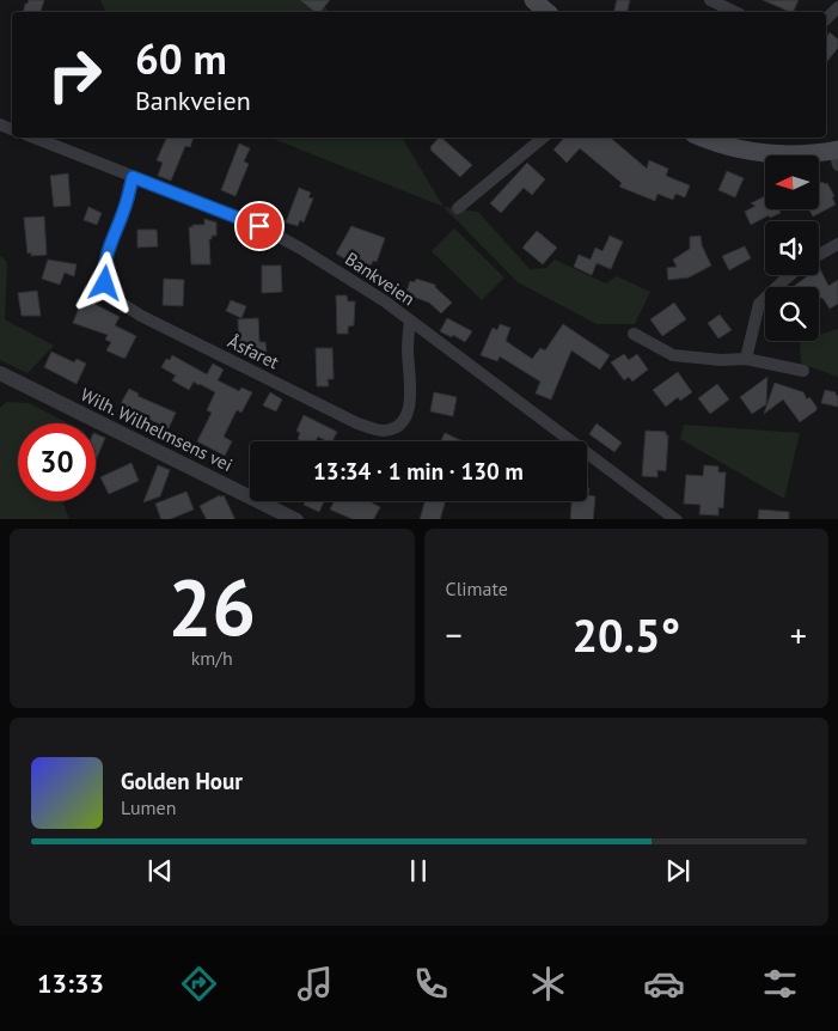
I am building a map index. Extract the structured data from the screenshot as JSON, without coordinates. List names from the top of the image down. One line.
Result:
{"streets":{"street":["Bankveien","Åsfaret","Wilh. Wilhelmsens vei"]},"crossings":[["Bankveien","Åsfaret"]],"north":"left","page":{"turn":["60 m","Bankveien"],"limit":"30","trip":"13:34 · 1 min · 130 m","tile":[["26","km/h"],"Climate"],"heat":["−","20.5°","+"],"song":["Golden Hour","Lumen"],"tabs":"13:33"}}
